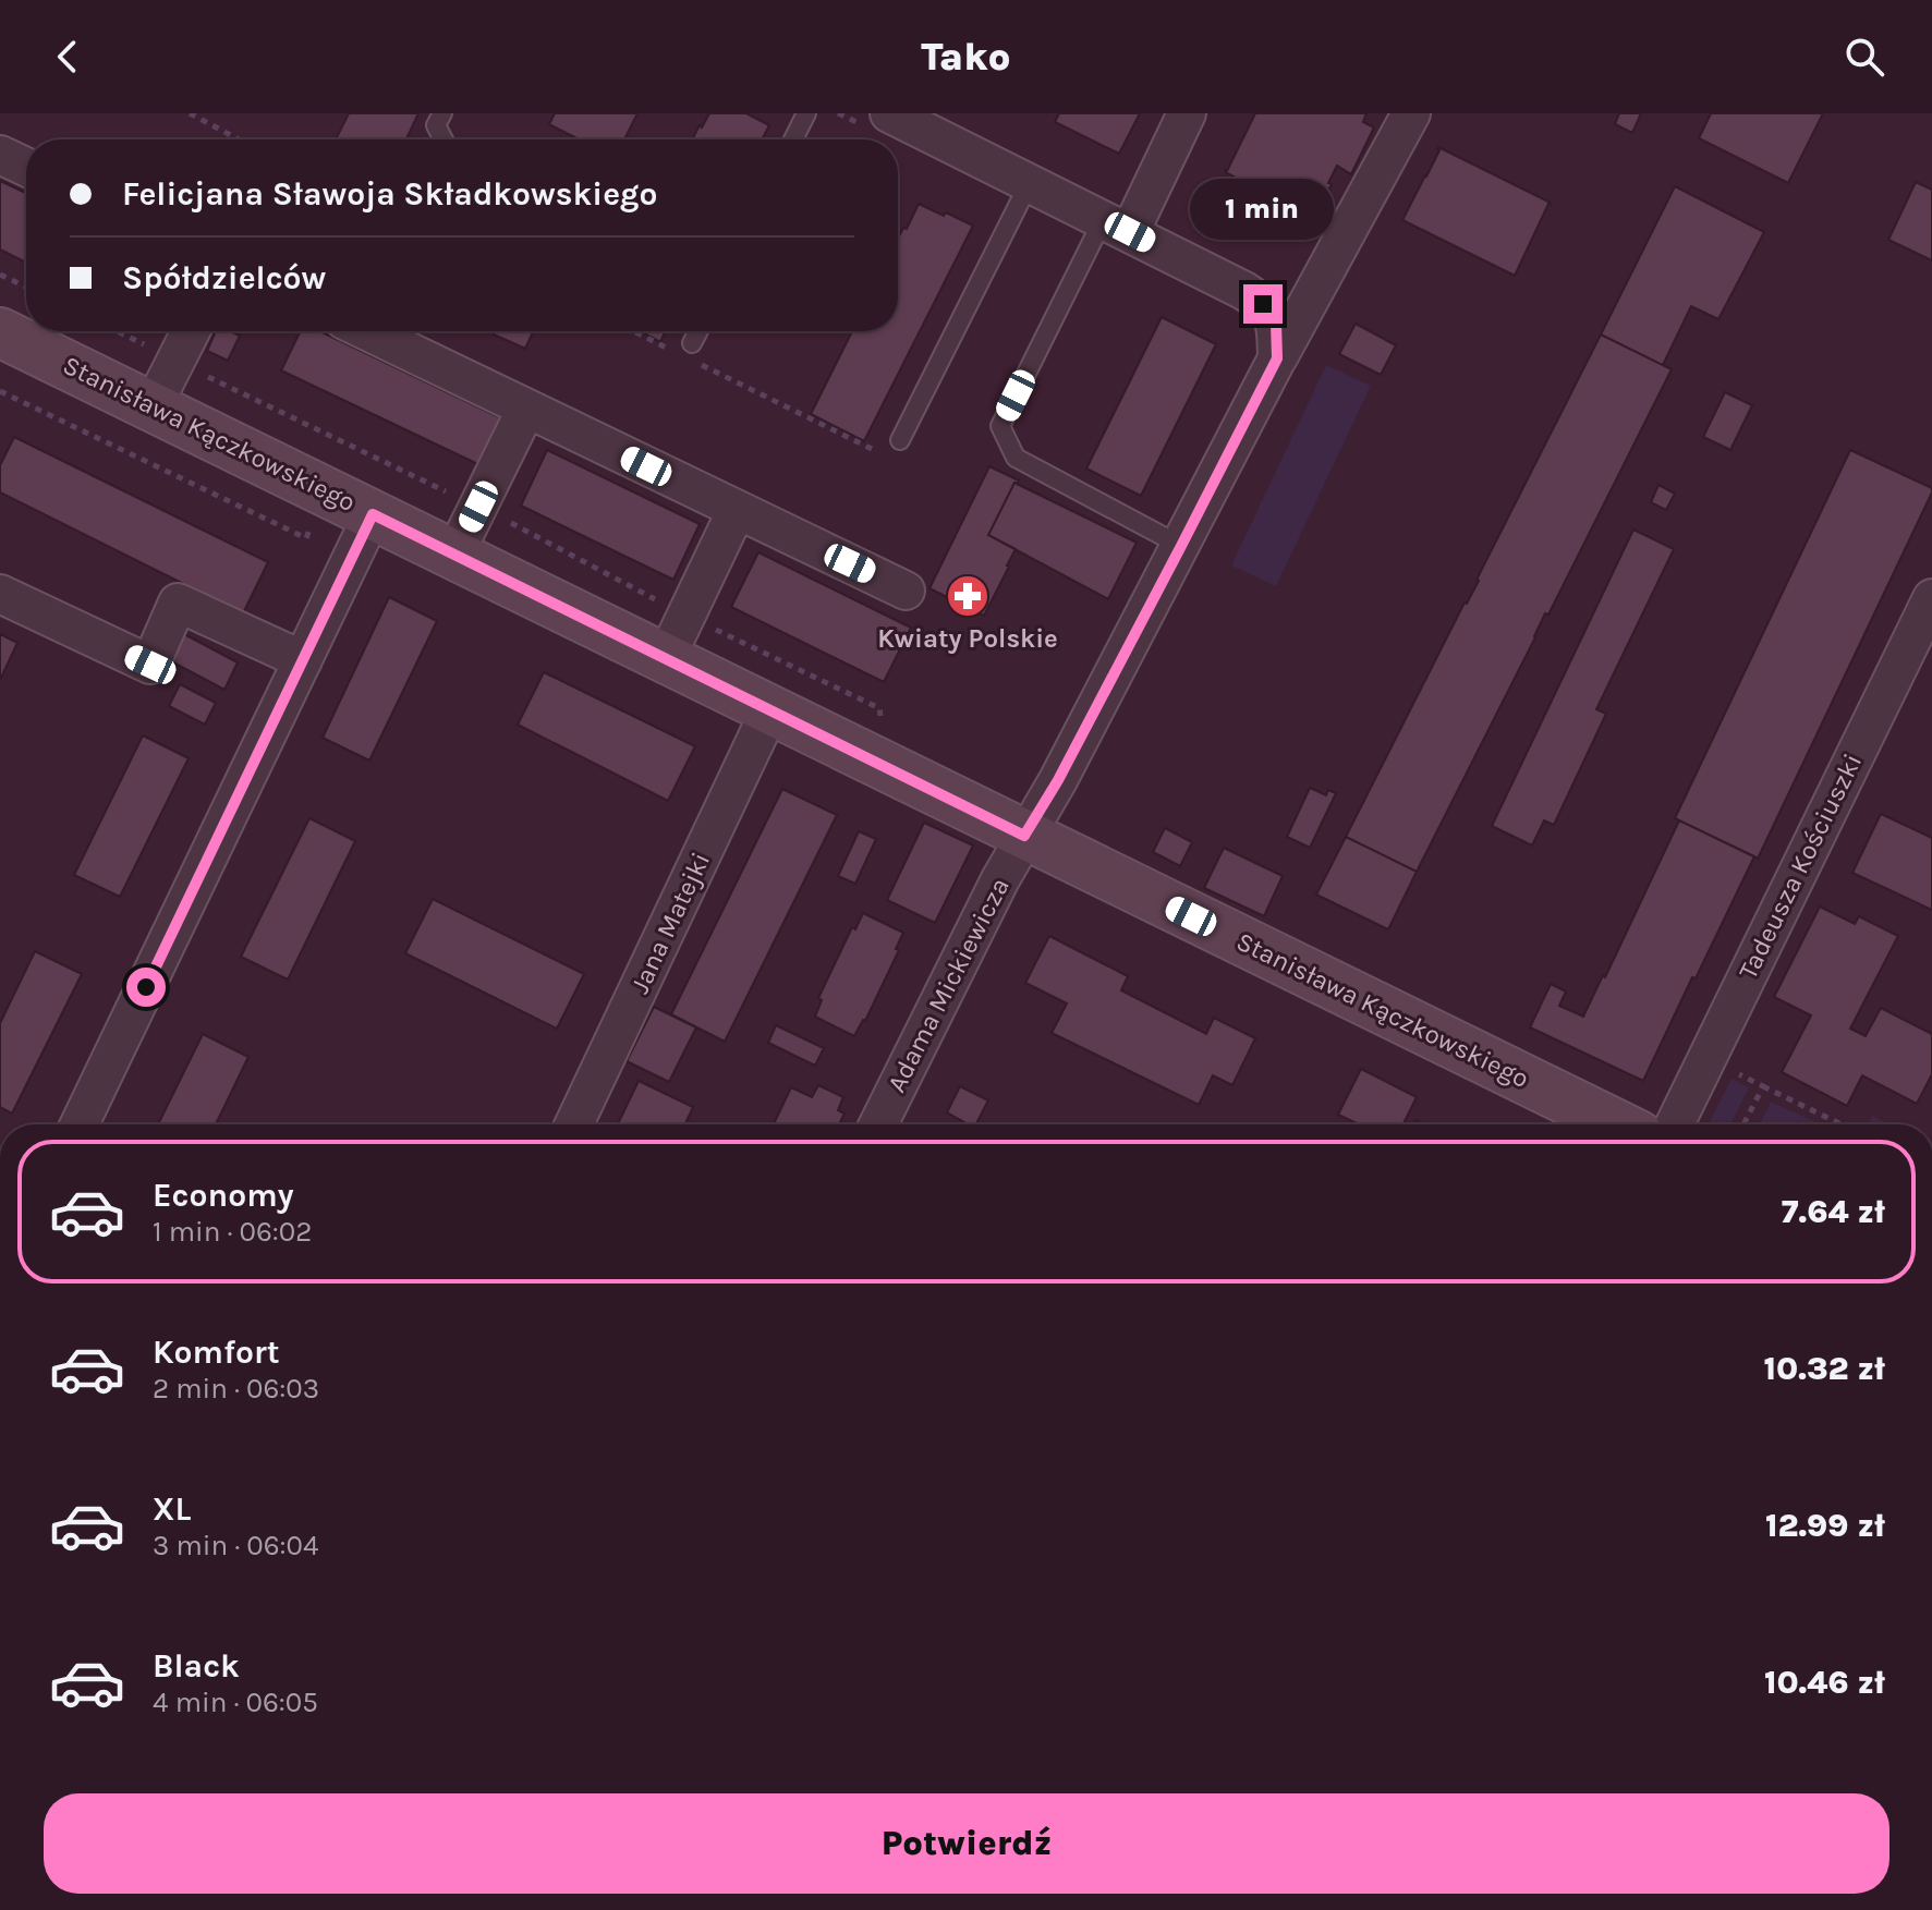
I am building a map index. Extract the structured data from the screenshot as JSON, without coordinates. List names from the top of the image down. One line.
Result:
{"streets":{"street":["Stanisława Kączkowskiego","Tadeusza Kościuszki","Jana Matejki","Adama Mickiewicza"]},"crossings":[["Stanisława Kączkowskiego","Jana Matejki"],["Stanisława Kączkowskiego","Adama Mickiewicza"]],"places":{"pharmacy":["Kwiaty Polskie"]},"page":{"header":"Tako","banner":["Felicjana Sławoja Składkowskiego","Spółdzielców"],"bubble":"1 min","list":[{"name":"Economy","note":"1 min · 06:02","value":"7.64 zł"},{"name":"Komfort","note":"2 min · 06:03","value":"10.32 zł"},{"name":"XL","note":"3 min · 06:04","value":"12.99 zł"},{"name":"Black","note":"4 min · 06:05","value":"10.46 zł"}],"buttons":"Potwierdź"}}
